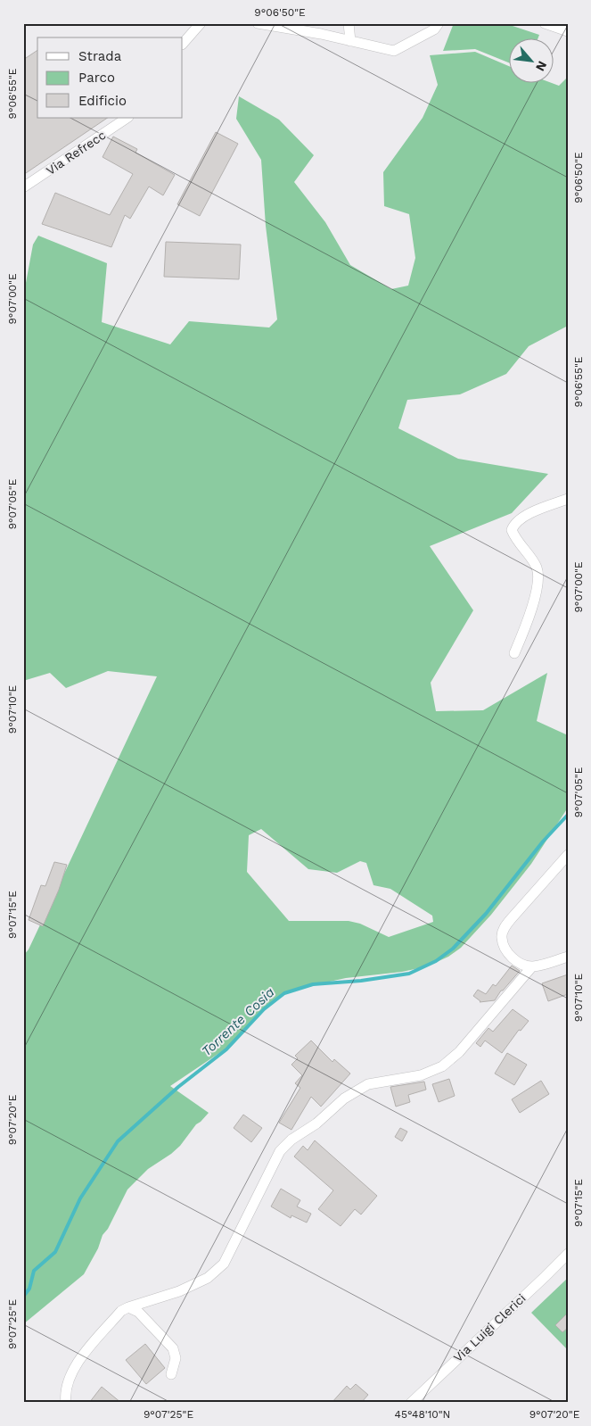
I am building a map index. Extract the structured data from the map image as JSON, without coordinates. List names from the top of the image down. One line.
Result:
{"streets":{"street":["Via Refrecc","Via Luigi Clerici"]},"water":["Torrente Cosia"],"legend":["Strada","Parco","Edificio"],"north":"bottom right","coordinates":["9°06'50\"E","9°06'55\"E","9°07'00\"E","9°07'05\"E","9°07'10\"E","9°07'15\"E","9°07'20\"E","9°07'25\"E","45°48'10\"N"]}
